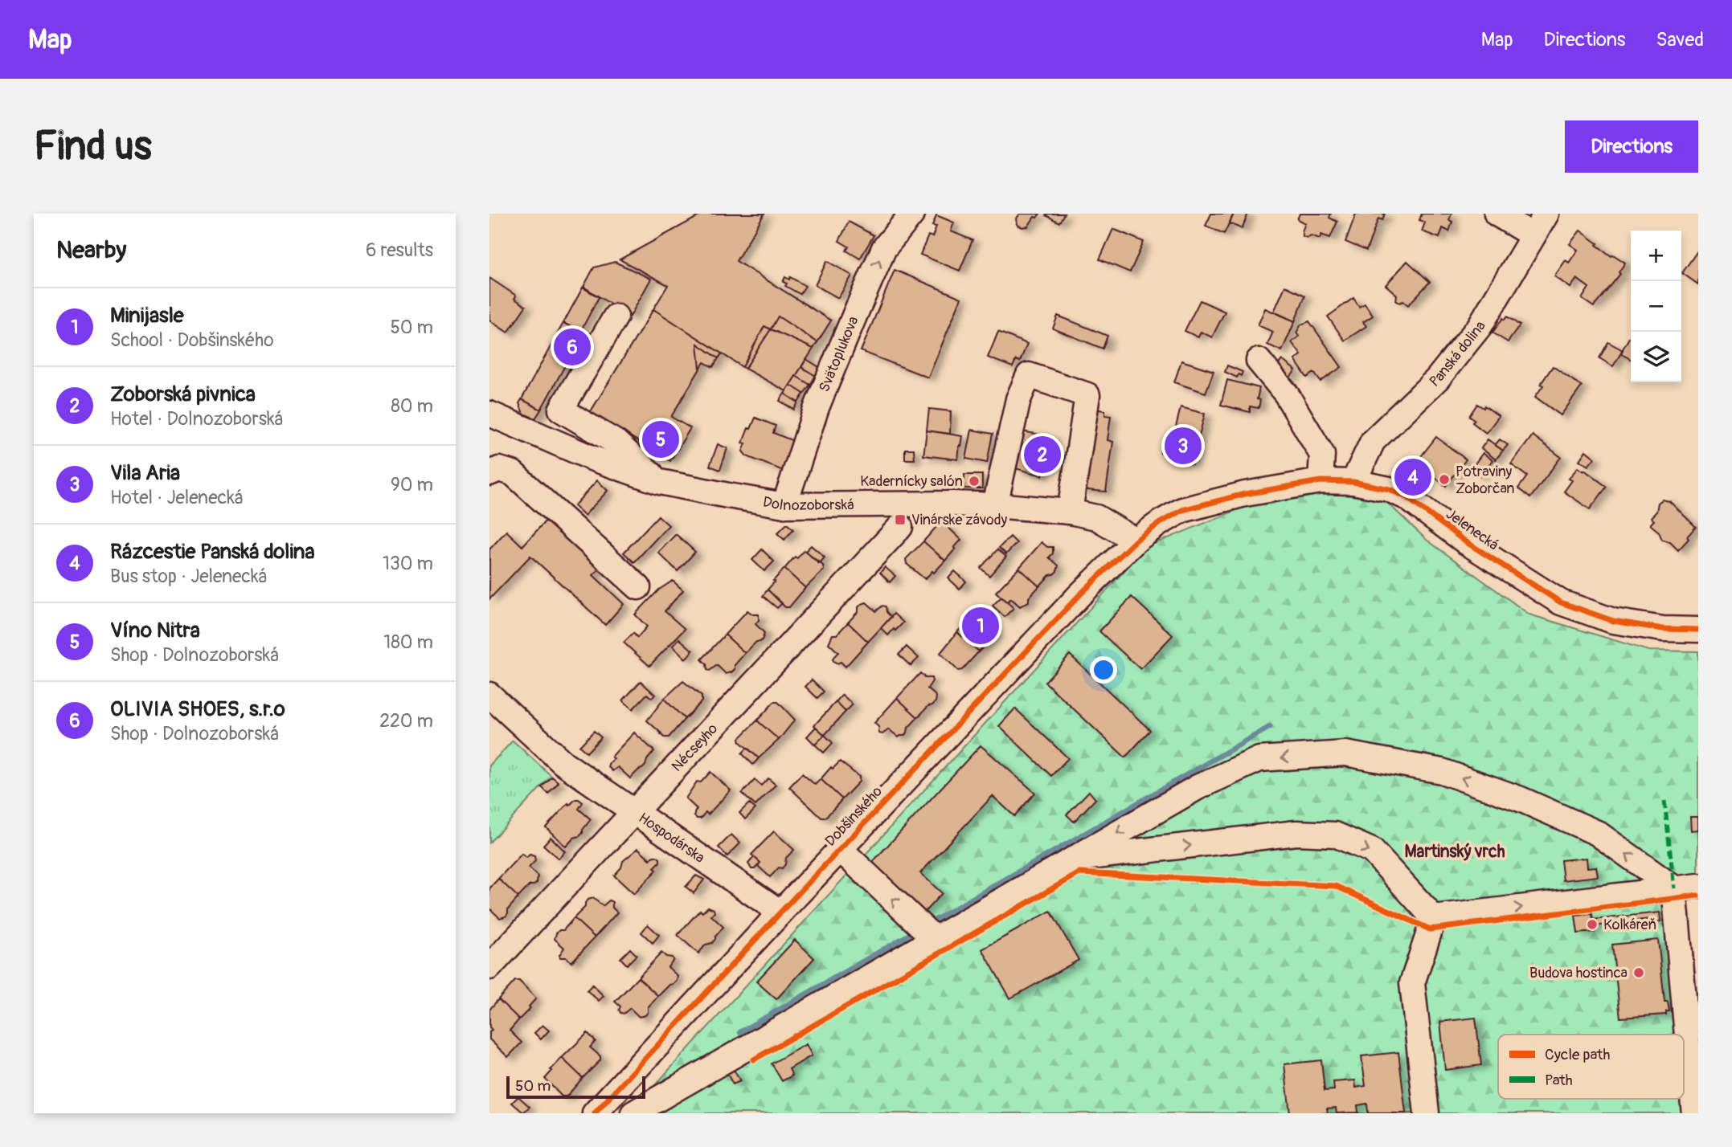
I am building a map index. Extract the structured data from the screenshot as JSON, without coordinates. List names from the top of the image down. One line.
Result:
{"streets":{"street":["Panská dolina","Svätoplukova","Dolnozoborská","Jelenecká","Nécseyho","Dobšinského","Hospodárska"]},"crossings":[["Panská dolina","Jelenecká"],["Svätoplukova","Dolnozoborská"],["Dolnozoborská","Jelenecká"],["Dolnozoborská","Dobšinského"],["Jelenecká","Dobšinského"],["Nécseyho","Hospodárska"],["Dobšinského","Hospodárska"]],"one_way":["Svätoplukova"],"districts":["Martinský vrch"],"places":{"other":["Potraviny Zoborčan","Kadernícky salón","Kolkáreň","Budova hostinca"],"transit":["Vinárske závody"]},"legend":["Cycle path","Path"],"scale_bar":"50 m","page":{"header":"Map","nav":["Map","Directions","Saved"],"buttons":"Directions","title":"Find us","heading":["Nearby","6 results"],"map_buttons":["+","−"],"list":[{"mark":"1","name":"Minijasle","note":"School · Dobšinského","value":"50 m"},{"mark":"2","name":"Zoborská pivnica","note":"Hotel · Dolnozoborská","value":"80 m"},{"mark":"3","name":"Vila Aria","note":"Hotel · Jelenecká","value":"90 m"},{"mark":"4","name":"Rázcestie Panská dolina","note":"Bus stop · Jelenecká","value":"130 m"},{"mark":"5","name":"Víno Nitra","note":"Shop · Dolnozoborská","value":"180 m"},{"mark":"6","name":"OLIVIA SHOES, s.r.o","note":"Shop · Dolnozoborská","value":"220 m"}],"pins":["6","5","3","2","4","1"],"scale":"50 m"}}
